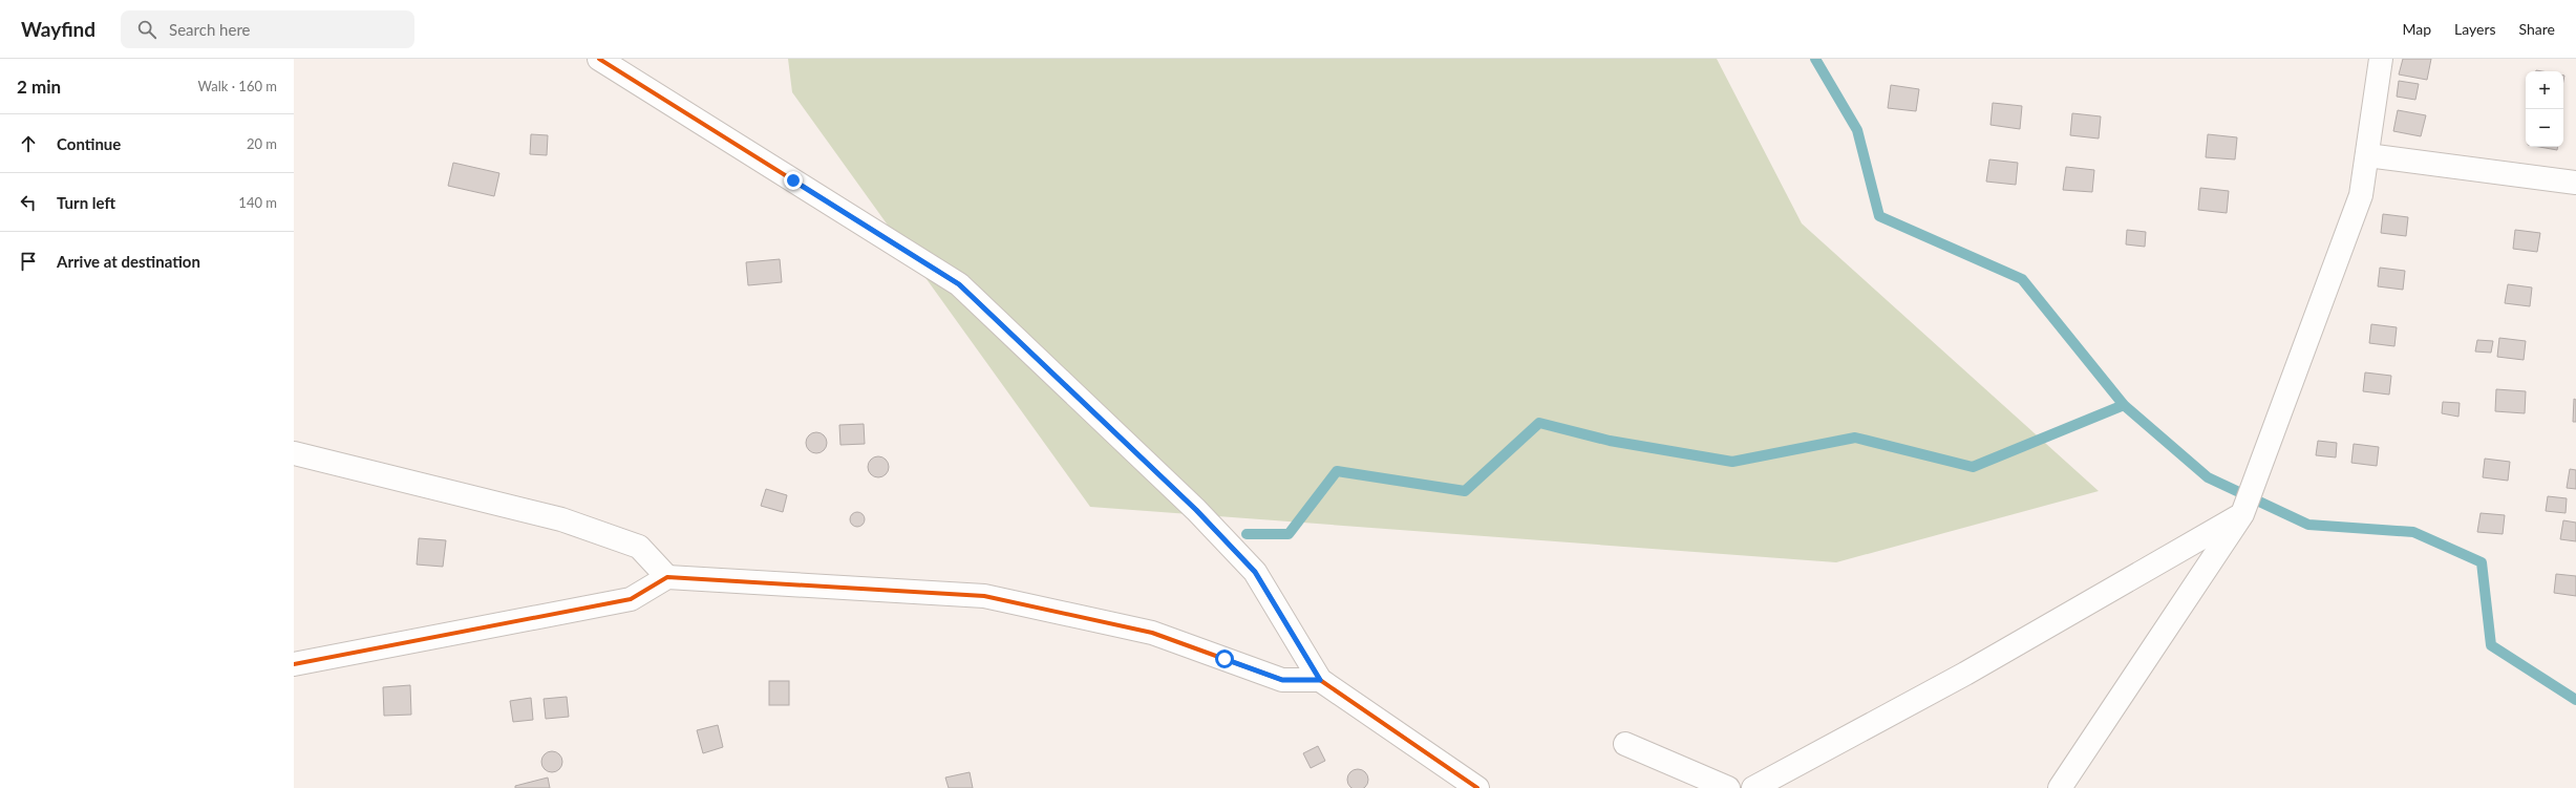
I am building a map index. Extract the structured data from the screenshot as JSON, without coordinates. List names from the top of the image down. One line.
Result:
{"page":{"header":"Wayfind","search":"Search here","nav":["Map","Layers","Share"],"heading":["2 min","Walk · 160 m"],"map_buttons":["+","−"],"list":[["Continue","20 m"],["Turn left","140 m"],"Arrive at destination"]}}
